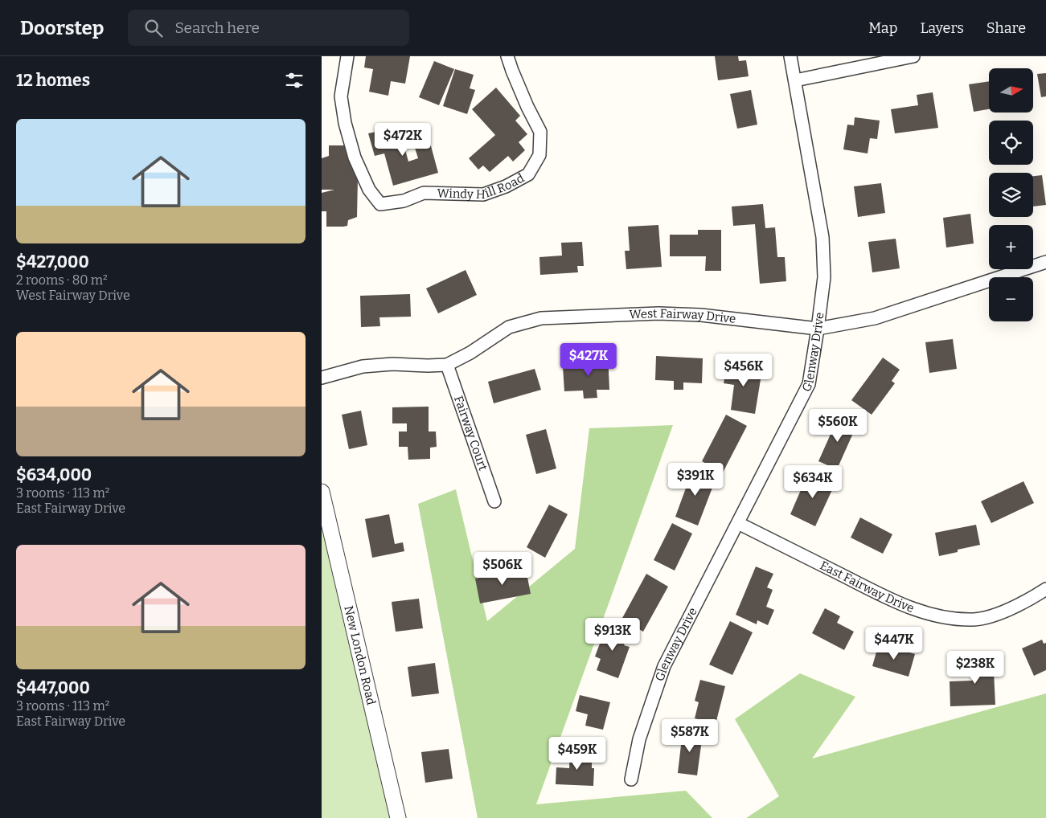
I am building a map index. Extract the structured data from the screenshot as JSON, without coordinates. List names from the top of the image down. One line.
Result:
{"streets":{"street":["Windy Hill Road","West Fairway Drive","Glenway Drive","Fairway Court","East Fairway Drive","New London Road"]},"crossings":[["West Fairway Drive","Glenway Drive"],["West Fairway Drive","Fairway Court"],["Glenway Drive","East Fairway Drive"]],"north":"right","page":{"header":"Doorstep","search":"Search here","nav":["Map","Layers","Share"],"heading":"12 homes","map_buttons":["+","−"],"list":[{"name":"$427,000","note":"2 rooms · 80 m² · West Fairway Drive"},{"name":"$634,000","note":"3 rooms · 113 m² · East Fairway Drive"},{"name":"$447,000","note":"3 rooms · 113 m² · East Fairway Drive"}],"price":["$472K","$427K","$456K","$560K","$391K","$634K","$506K","$913K","$447K","$238K","$587K","$459K"]}}
